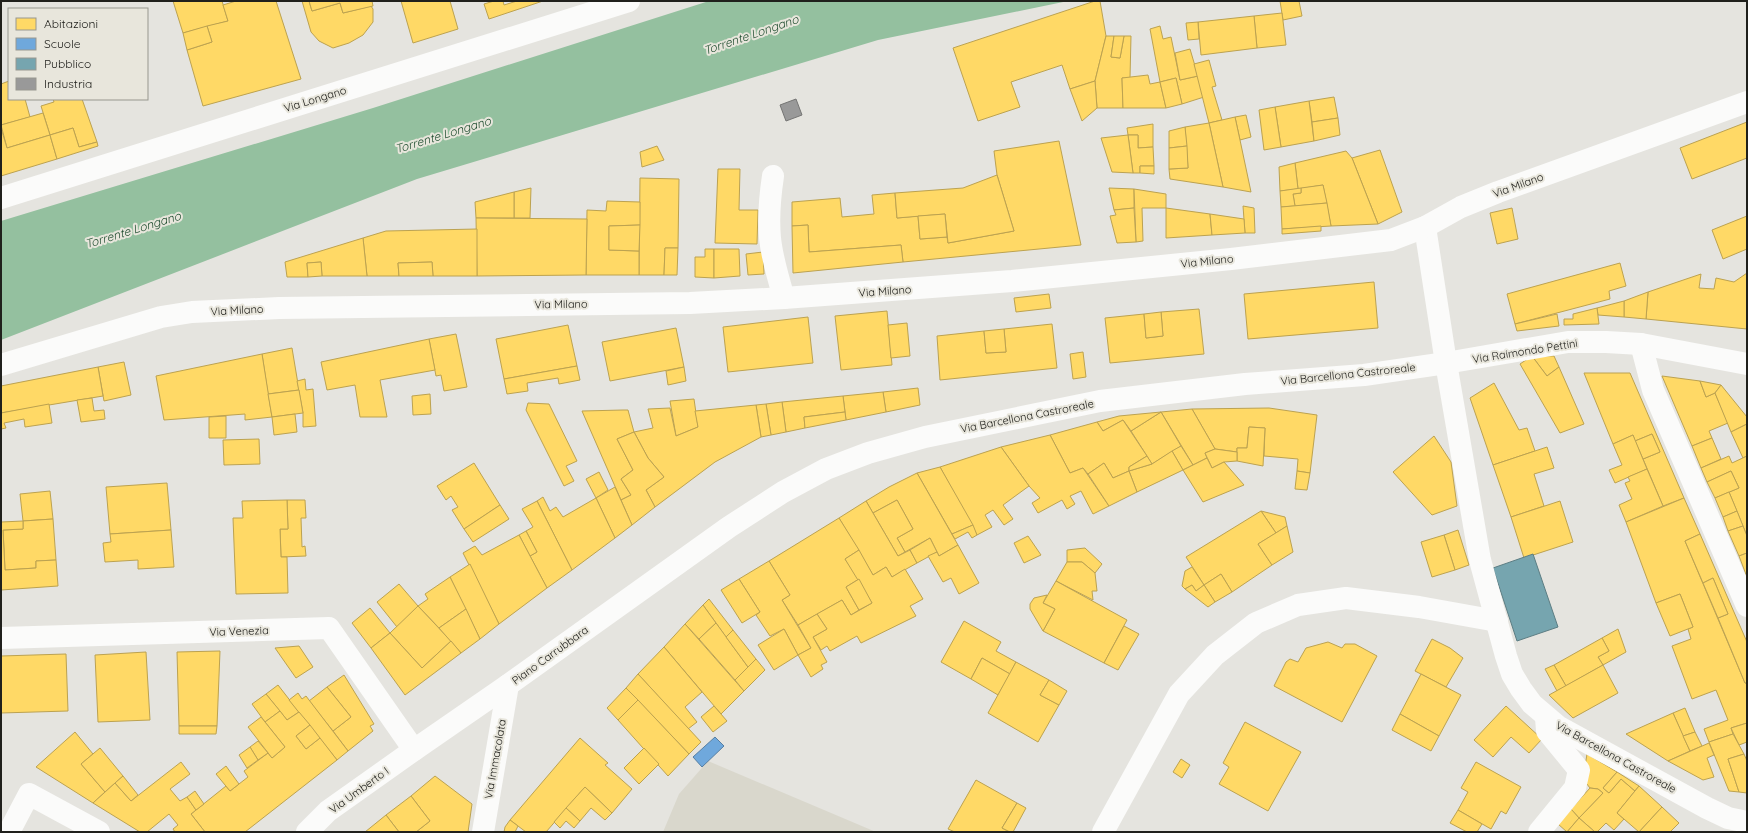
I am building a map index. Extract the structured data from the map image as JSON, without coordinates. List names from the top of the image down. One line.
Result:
{"streets":{"street":["Via Longano","Via Milano","Via Raimondo Pettini","Via Barcellona Castroreale","Via Venezia","Piano Carrubbara","Via Immacolata","Via Umberto I"]},"crossings":[["Via Raimondo Pettini","Via Barcellona Castroreale"],["Via Barcellona Castroreale","Piano Carrubbara"],["Via Venezia","Piano Carrubbara"],["Via Venezia","Via Umberto I"],["Piano Carrubbara","Via Immacolata"],["Piano Carrubbara","Via Umberto I"]],"water":["Torrente Longano"],"legend":["Abitazioni","Scuole","Pubblico","Industria"]}
